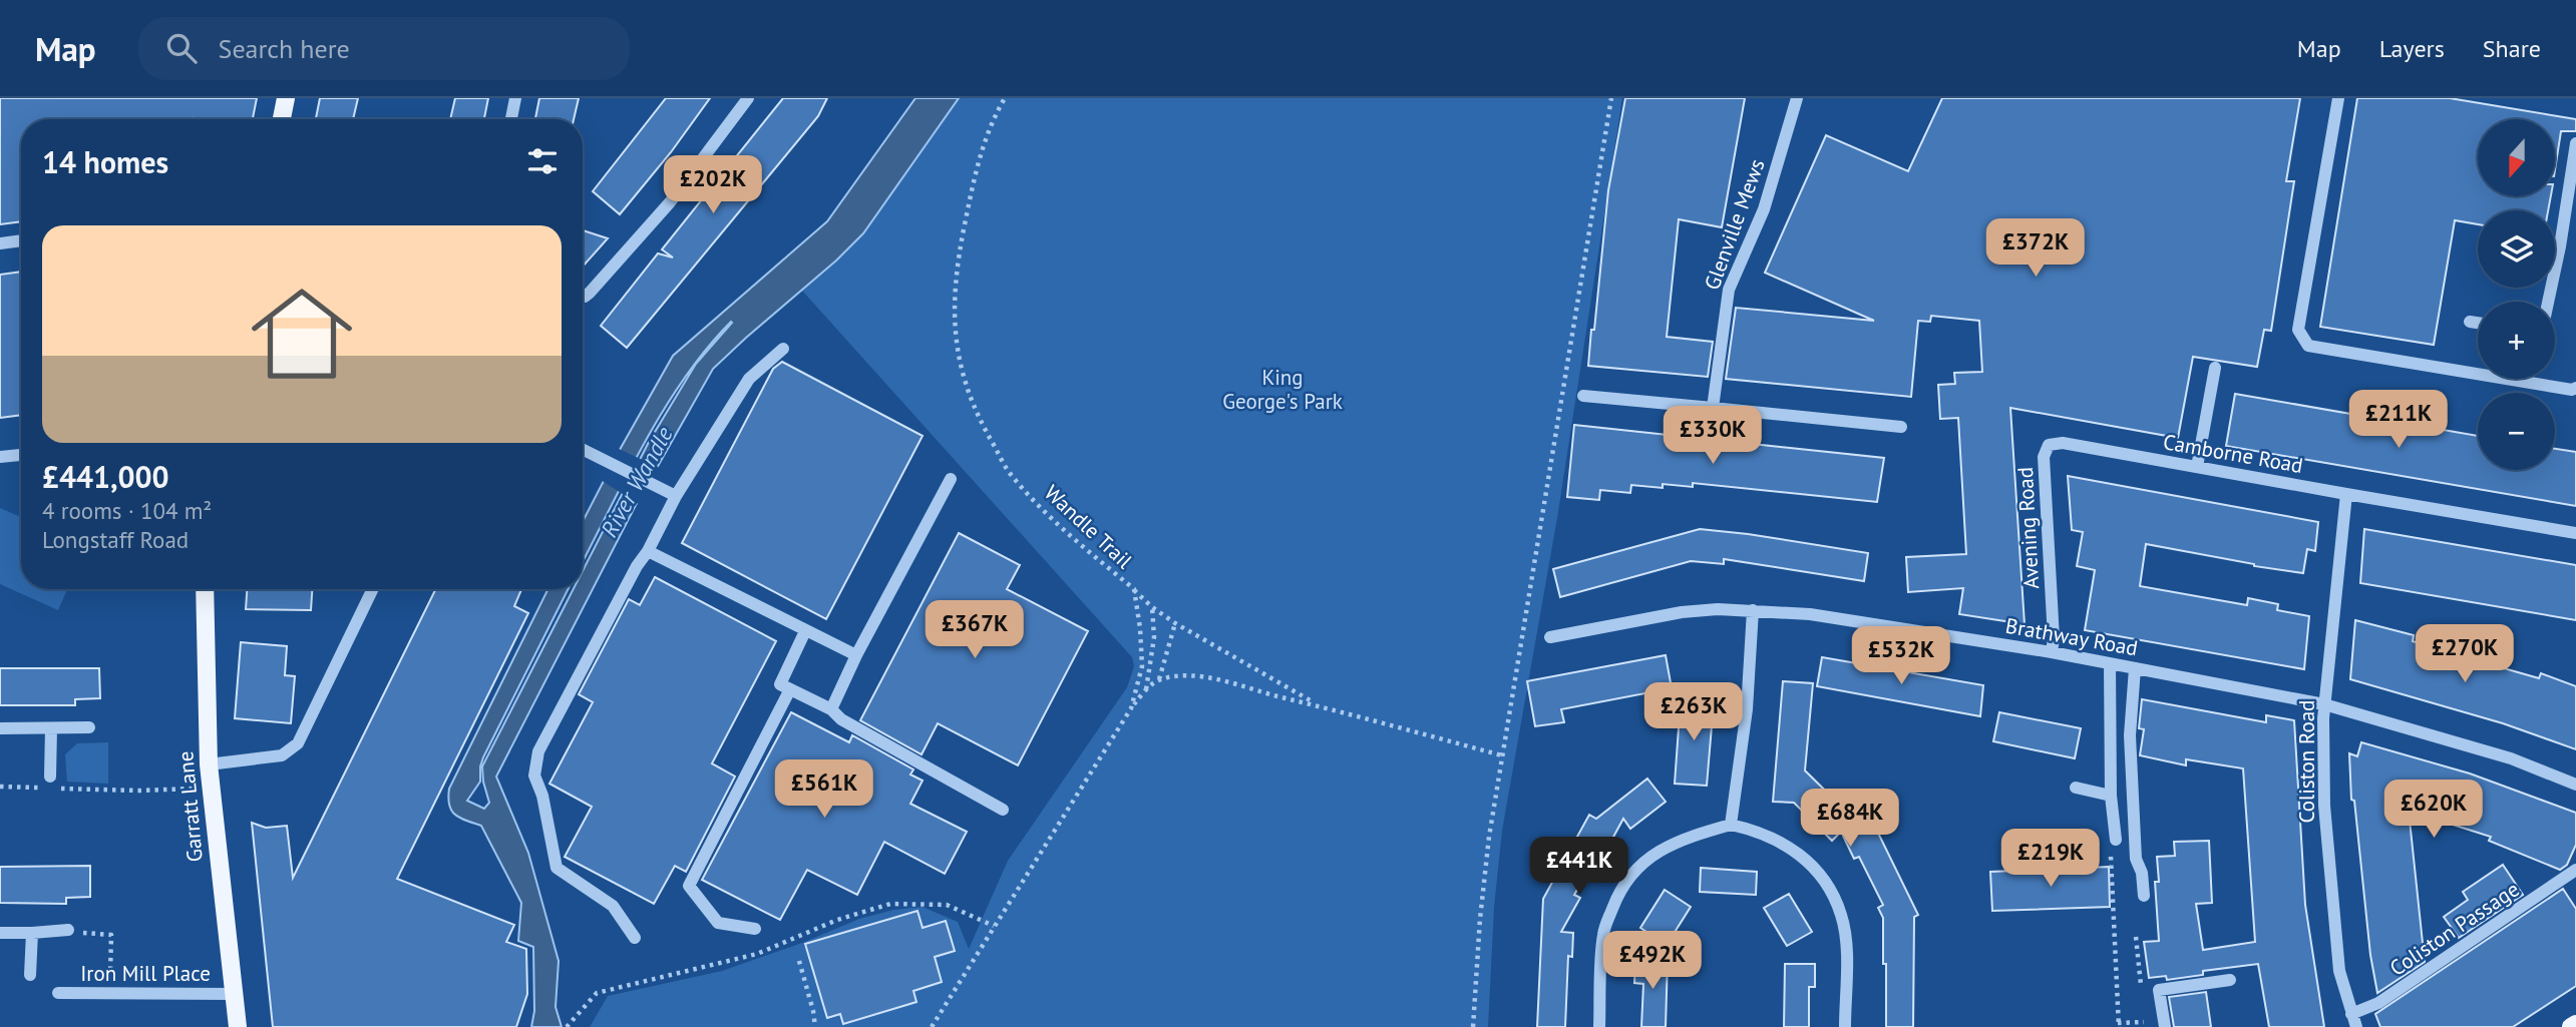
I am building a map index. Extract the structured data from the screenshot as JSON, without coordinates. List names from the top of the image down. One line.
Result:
{"streets":{"main road":["Garratt Lane"],"street":["Glenville Mews","Camborne Road","Avening Road","Brathway Road","Coliston Road","Coliston Passage","Iron Mill Place"],"path":["Wandle Trail"]},"crossings":[["Camborne Road","Avening Road"],["Camborne Road","Coliston Road"],["Avening Road","Brathway Road"],["Brathway Road","Coliston Road"],["Coliston Road","Coliston Passage"],["Garratt Lane","Iron Mill Place"]],"water":["River Wandle"],"parks":["King George's Park"],"north":"bottom","page":{"header":"Map","search":"Search here","nav":["Map","Layers","Share"],"map_buttons":["+","−"],"heading":"14 homes","price":["£202K","£372K","£211K","£330K","£367K","£270K","£532K","£263K","£561K","£620K","£684K","£219K","£441K","£492K"],"list":[{"name":"£441,000","note":"4 rooms · 104 m² · Longstaff Road"}]}}
